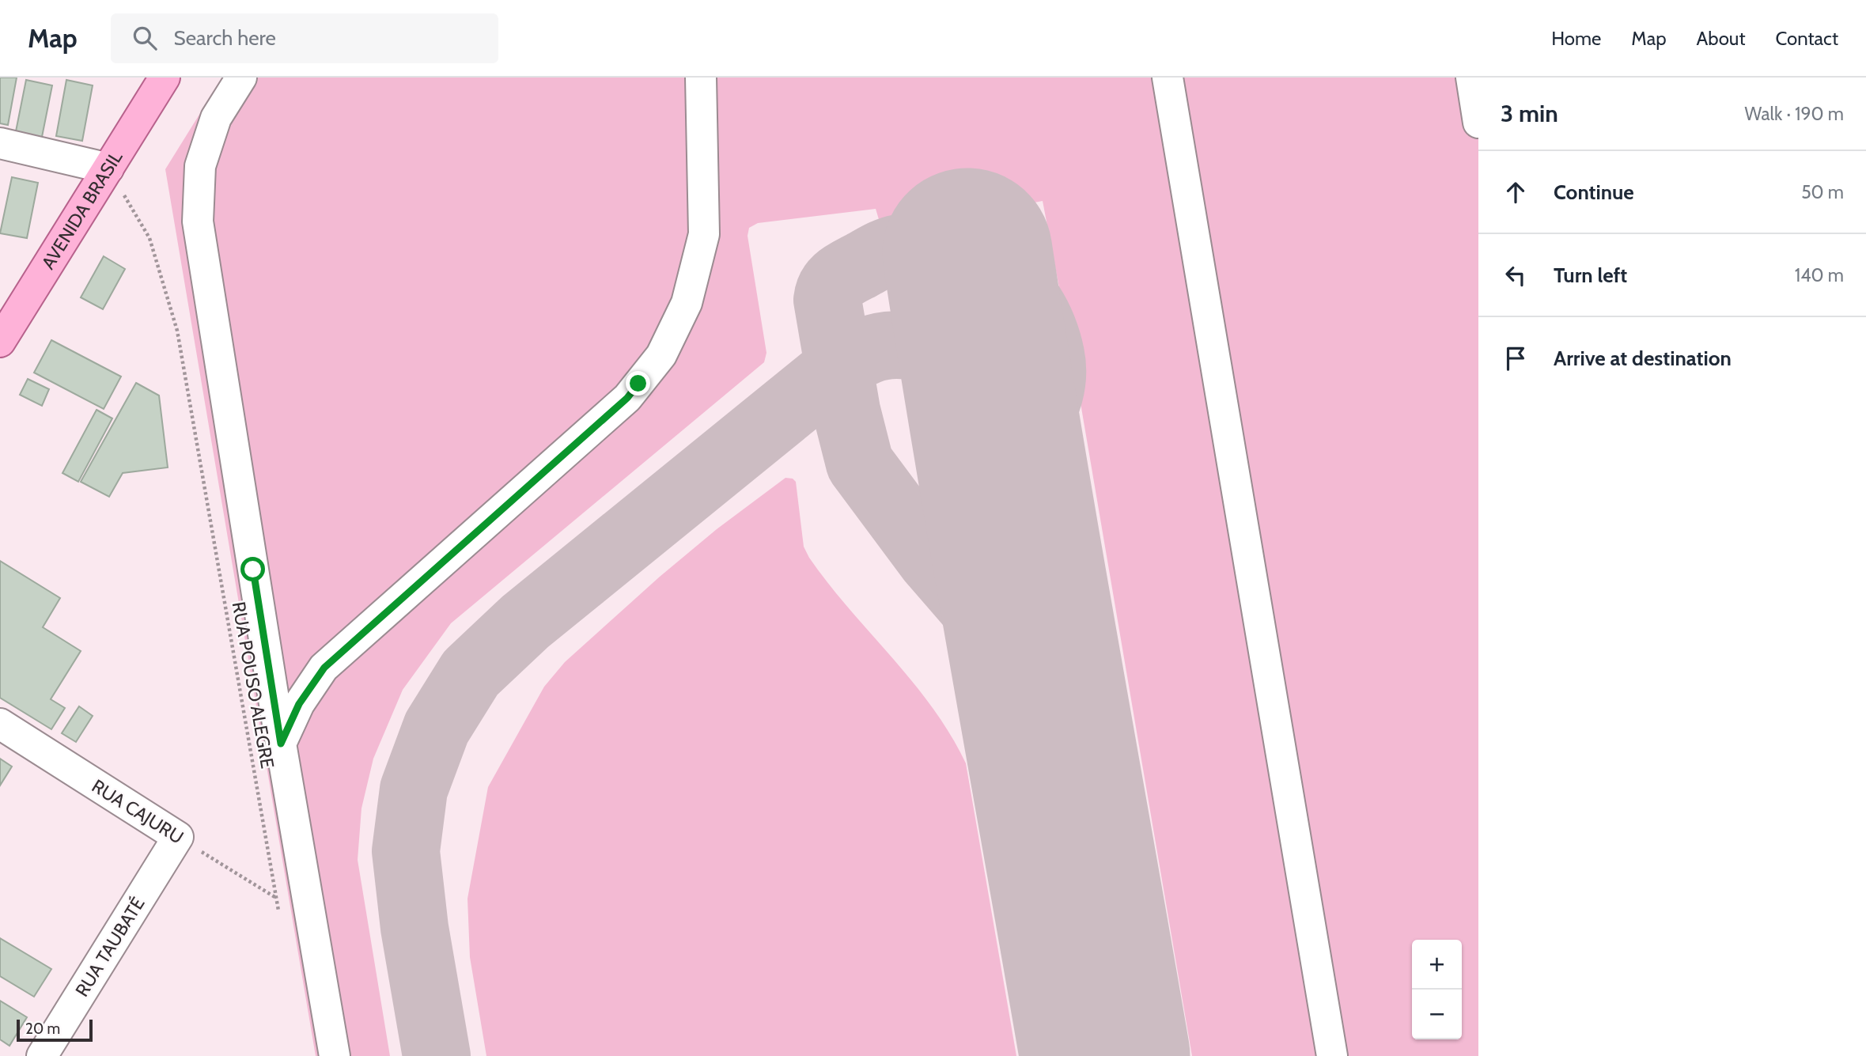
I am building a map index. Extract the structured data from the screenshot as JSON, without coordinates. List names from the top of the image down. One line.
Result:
{"streets":{"main road":["AVENIDA BRASIL"],"street":["RUA CAJURU","RUA TAUBATÉ"],"path":["RUA POUSO ALEGRE"]},"crossings":[["AVENIDA BRASIL","RUA POUSO ALEGRE"],["RUA POUSO ALEGRE","RUA CAJURU"],["RUA CAJURU","RUA TAUBATÉ"]],"scale_bar":"20 m","page":{"header":"Map","search":"Search here","nav":["Home","Map","About","Contact"],"heading":["3 min","Walk · 190 m"],"list":[["Continue","50 m"],["Turn left","140 m"],"Arrive at destination"],"map_buttons":["+","−"],"scale":"20 m"}}
